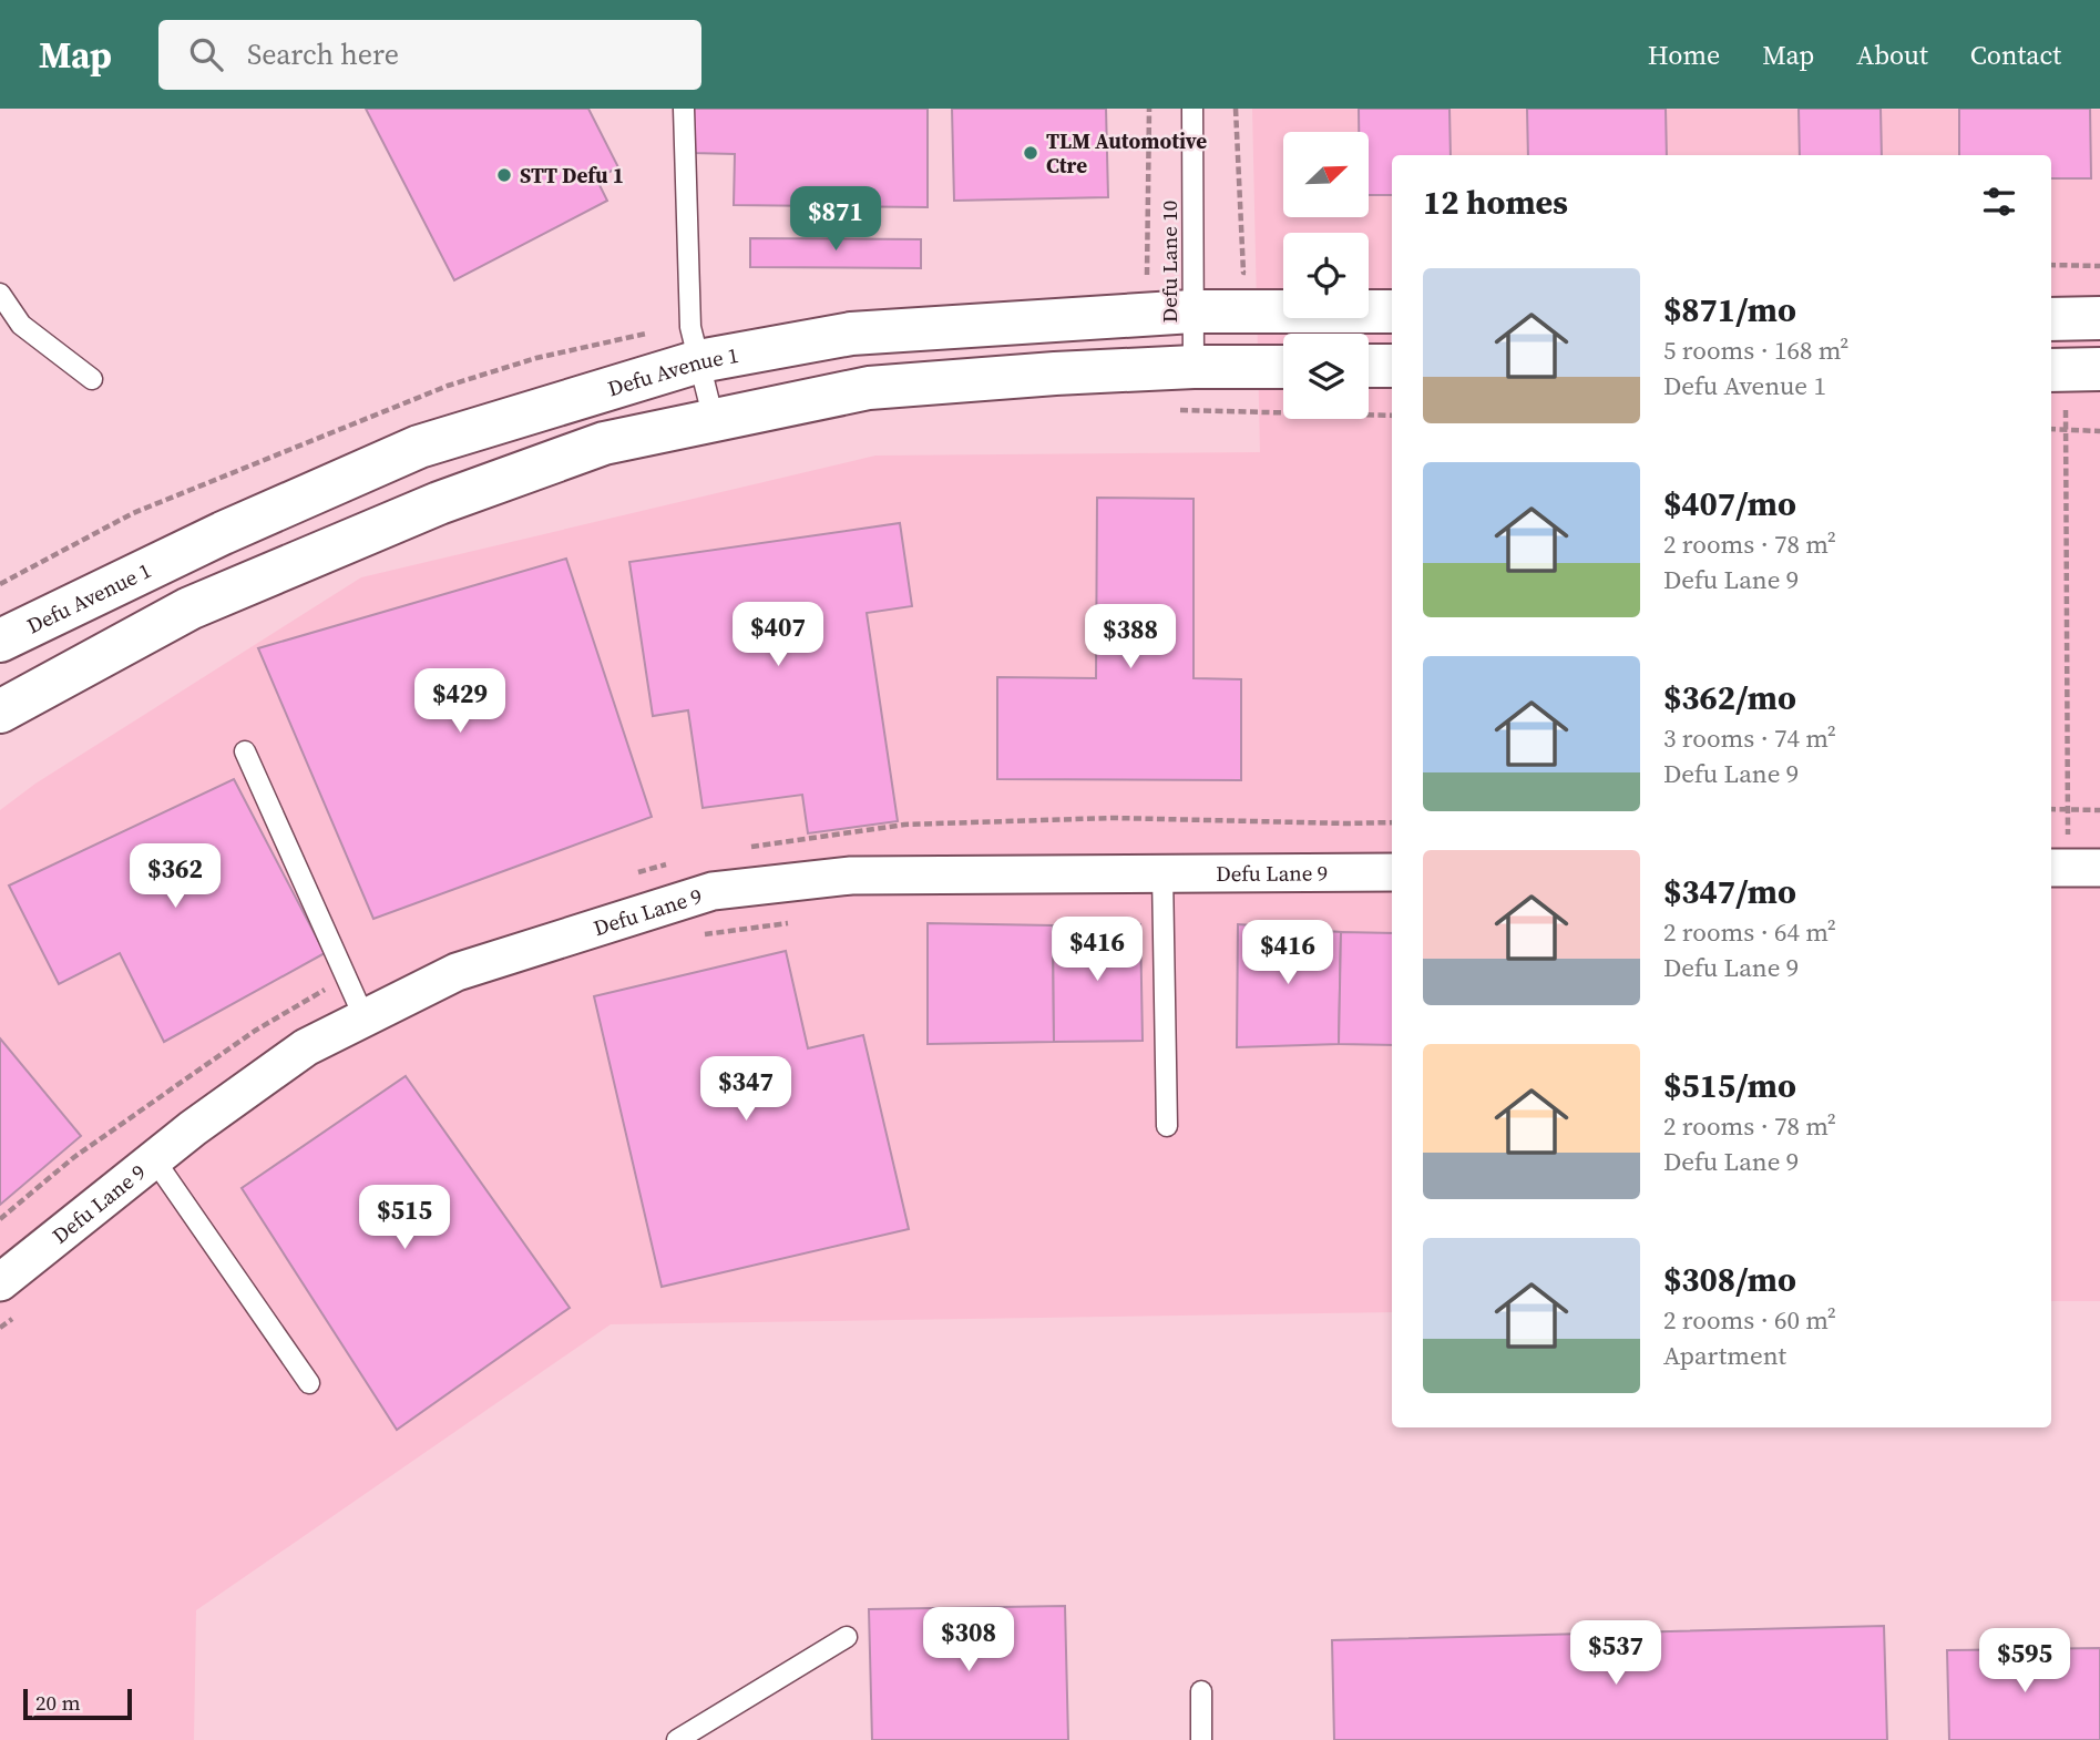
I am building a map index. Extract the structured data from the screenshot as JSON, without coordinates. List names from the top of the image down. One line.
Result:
{"streets":{"main road":["Defu Avenue 1"],"street":["Defu Lane 9"],"lane":["Defu Lane 10"]},"crossings":[["Defu Lane 10","Defu Avenue 1"]],"places":["TLM Automotive Ctre","STT Defu 1"],"scale_bar":"20 m","north":"top right","page":{"header":"Map","search":"Search here","nav":["Home","Map","About","Contact"],"heading":"12 homes","price":["$871","$407","$388","$429","$362","$416","$416","$347","$515","$308","$537","$595"],"list":[{"name":"$871/mo","note":"5 rooms · 168 m² · Defu Avenue 1"},{"name":"$407/mo","note":"2 rooms · 78 m² · Defu Lane 9"},{"name":"$362/mo","note":"3 rooms · 74 m² · Defu Lane 9"},{"name":"$347/mo","note":"2 rooms · 64 m² · Defu Lane 9"},{"name":"$515/mo","note":"2 rooms · 78 m² · Defu Lane 9"},{"name":"$308/mo","note":"2 rooms · 60 m² · Apartment"}],"scale":"20 m"}}
